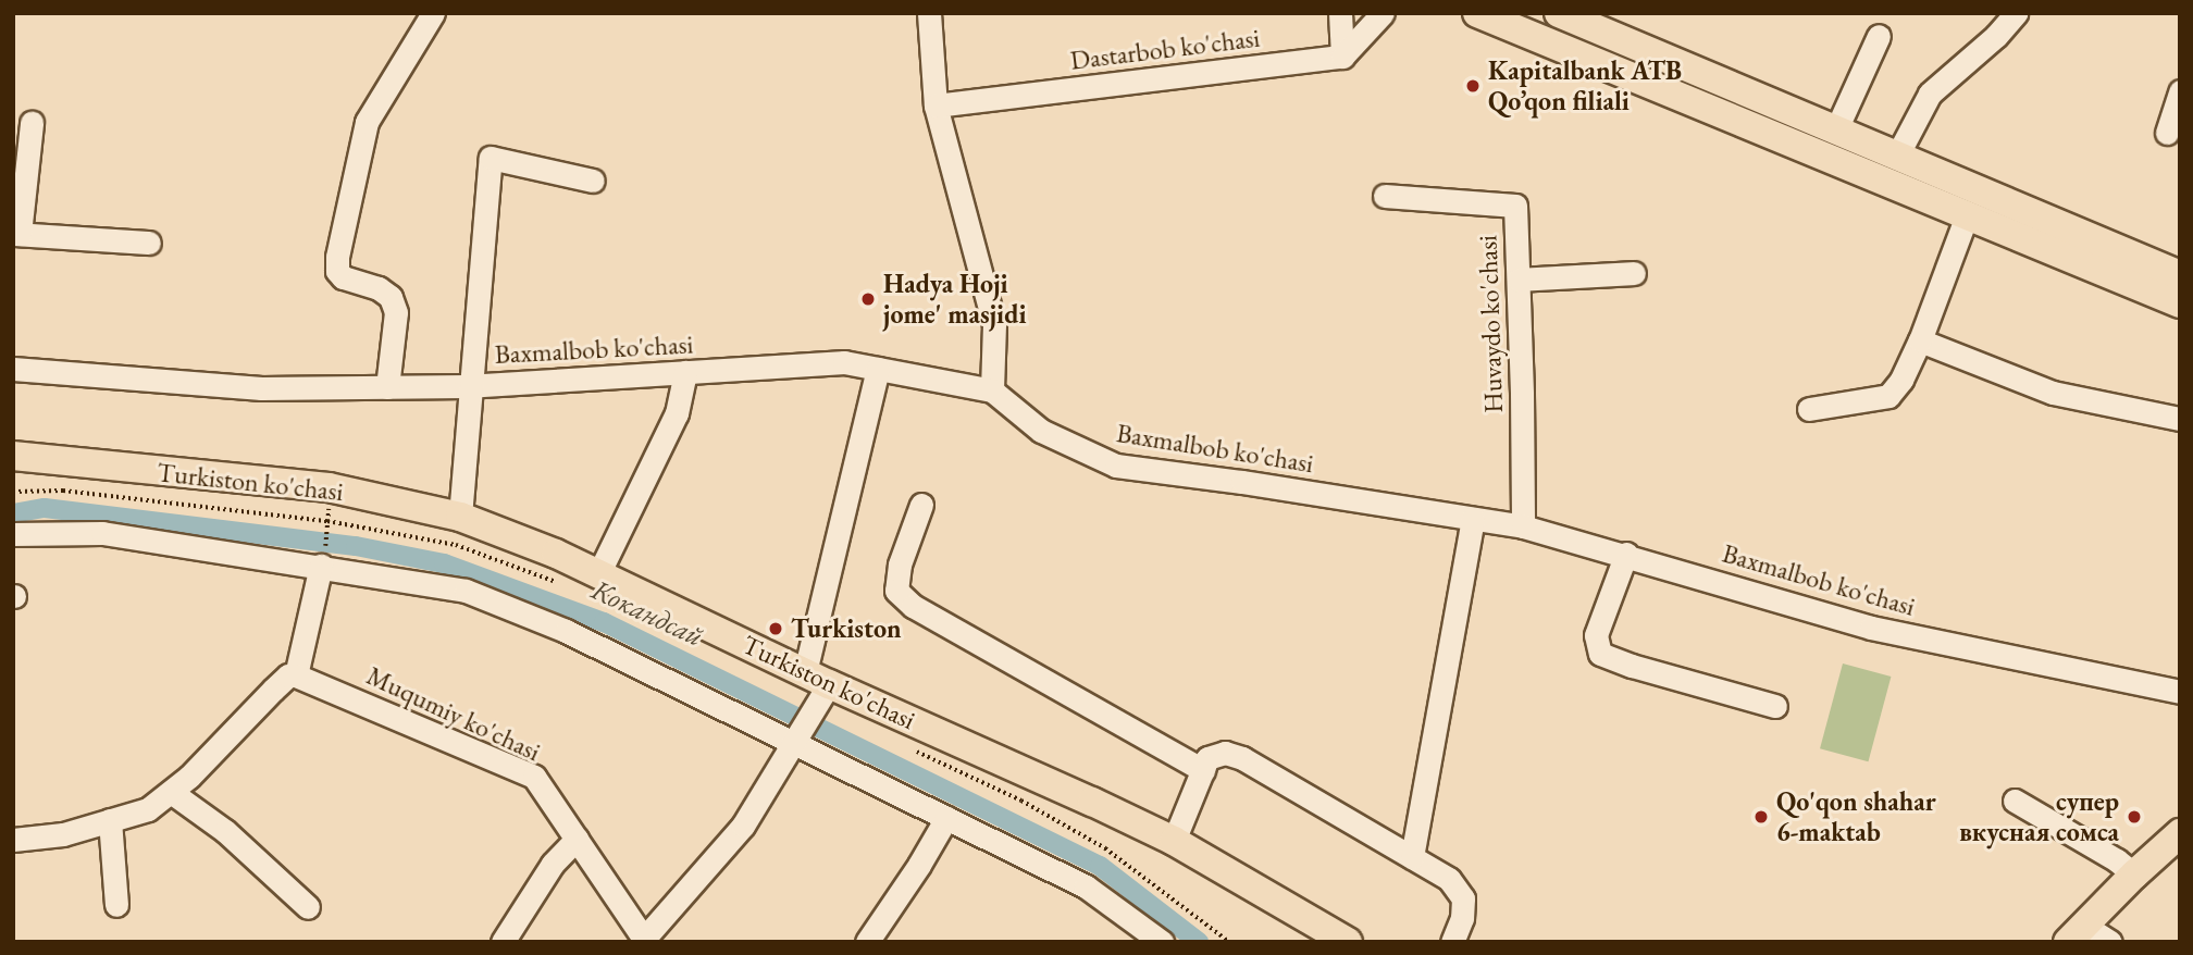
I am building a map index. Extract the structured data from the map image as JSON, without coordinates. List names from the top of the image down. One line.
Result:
{"streets":{"main road":["Turkiston ko'chasi"],"street":["Dastarbob ko'chasi","Huvaydo ko'chasi","Baxmalbob ko'chasi","Muqumiy ko'chasi"]},"crossings":[["Huvaydo ko'chasi","Baxmalbob ko'chasi"]],"water":["Кокандсай"],"places":["Kapitalbank ATB Qo’qon filiali","Hadya Hoji jome' masjidi","Turkiston","Qo'qon shahar 6-maktab","супер вкусная сомса"]}
